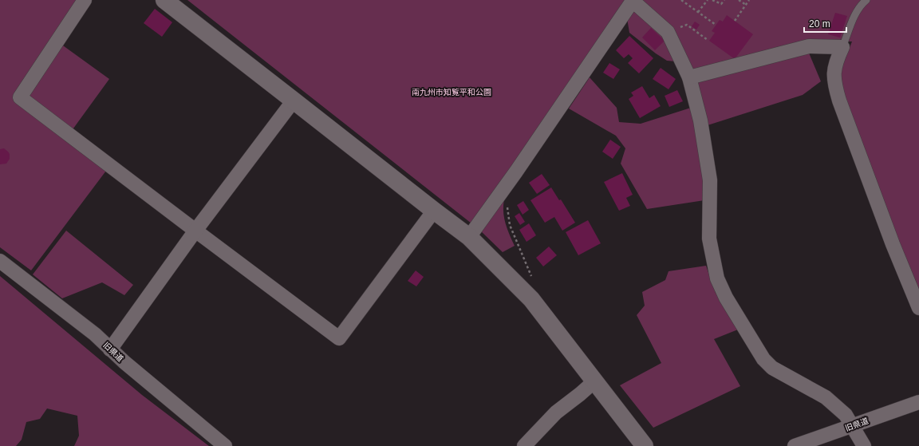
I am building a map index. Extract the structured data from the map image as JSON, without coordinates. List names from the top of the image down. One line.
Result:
{"streets":{"street":["旧県道"]},"parks":["南九州市知覧平和公園"],"scale_bar":"20 m"}
